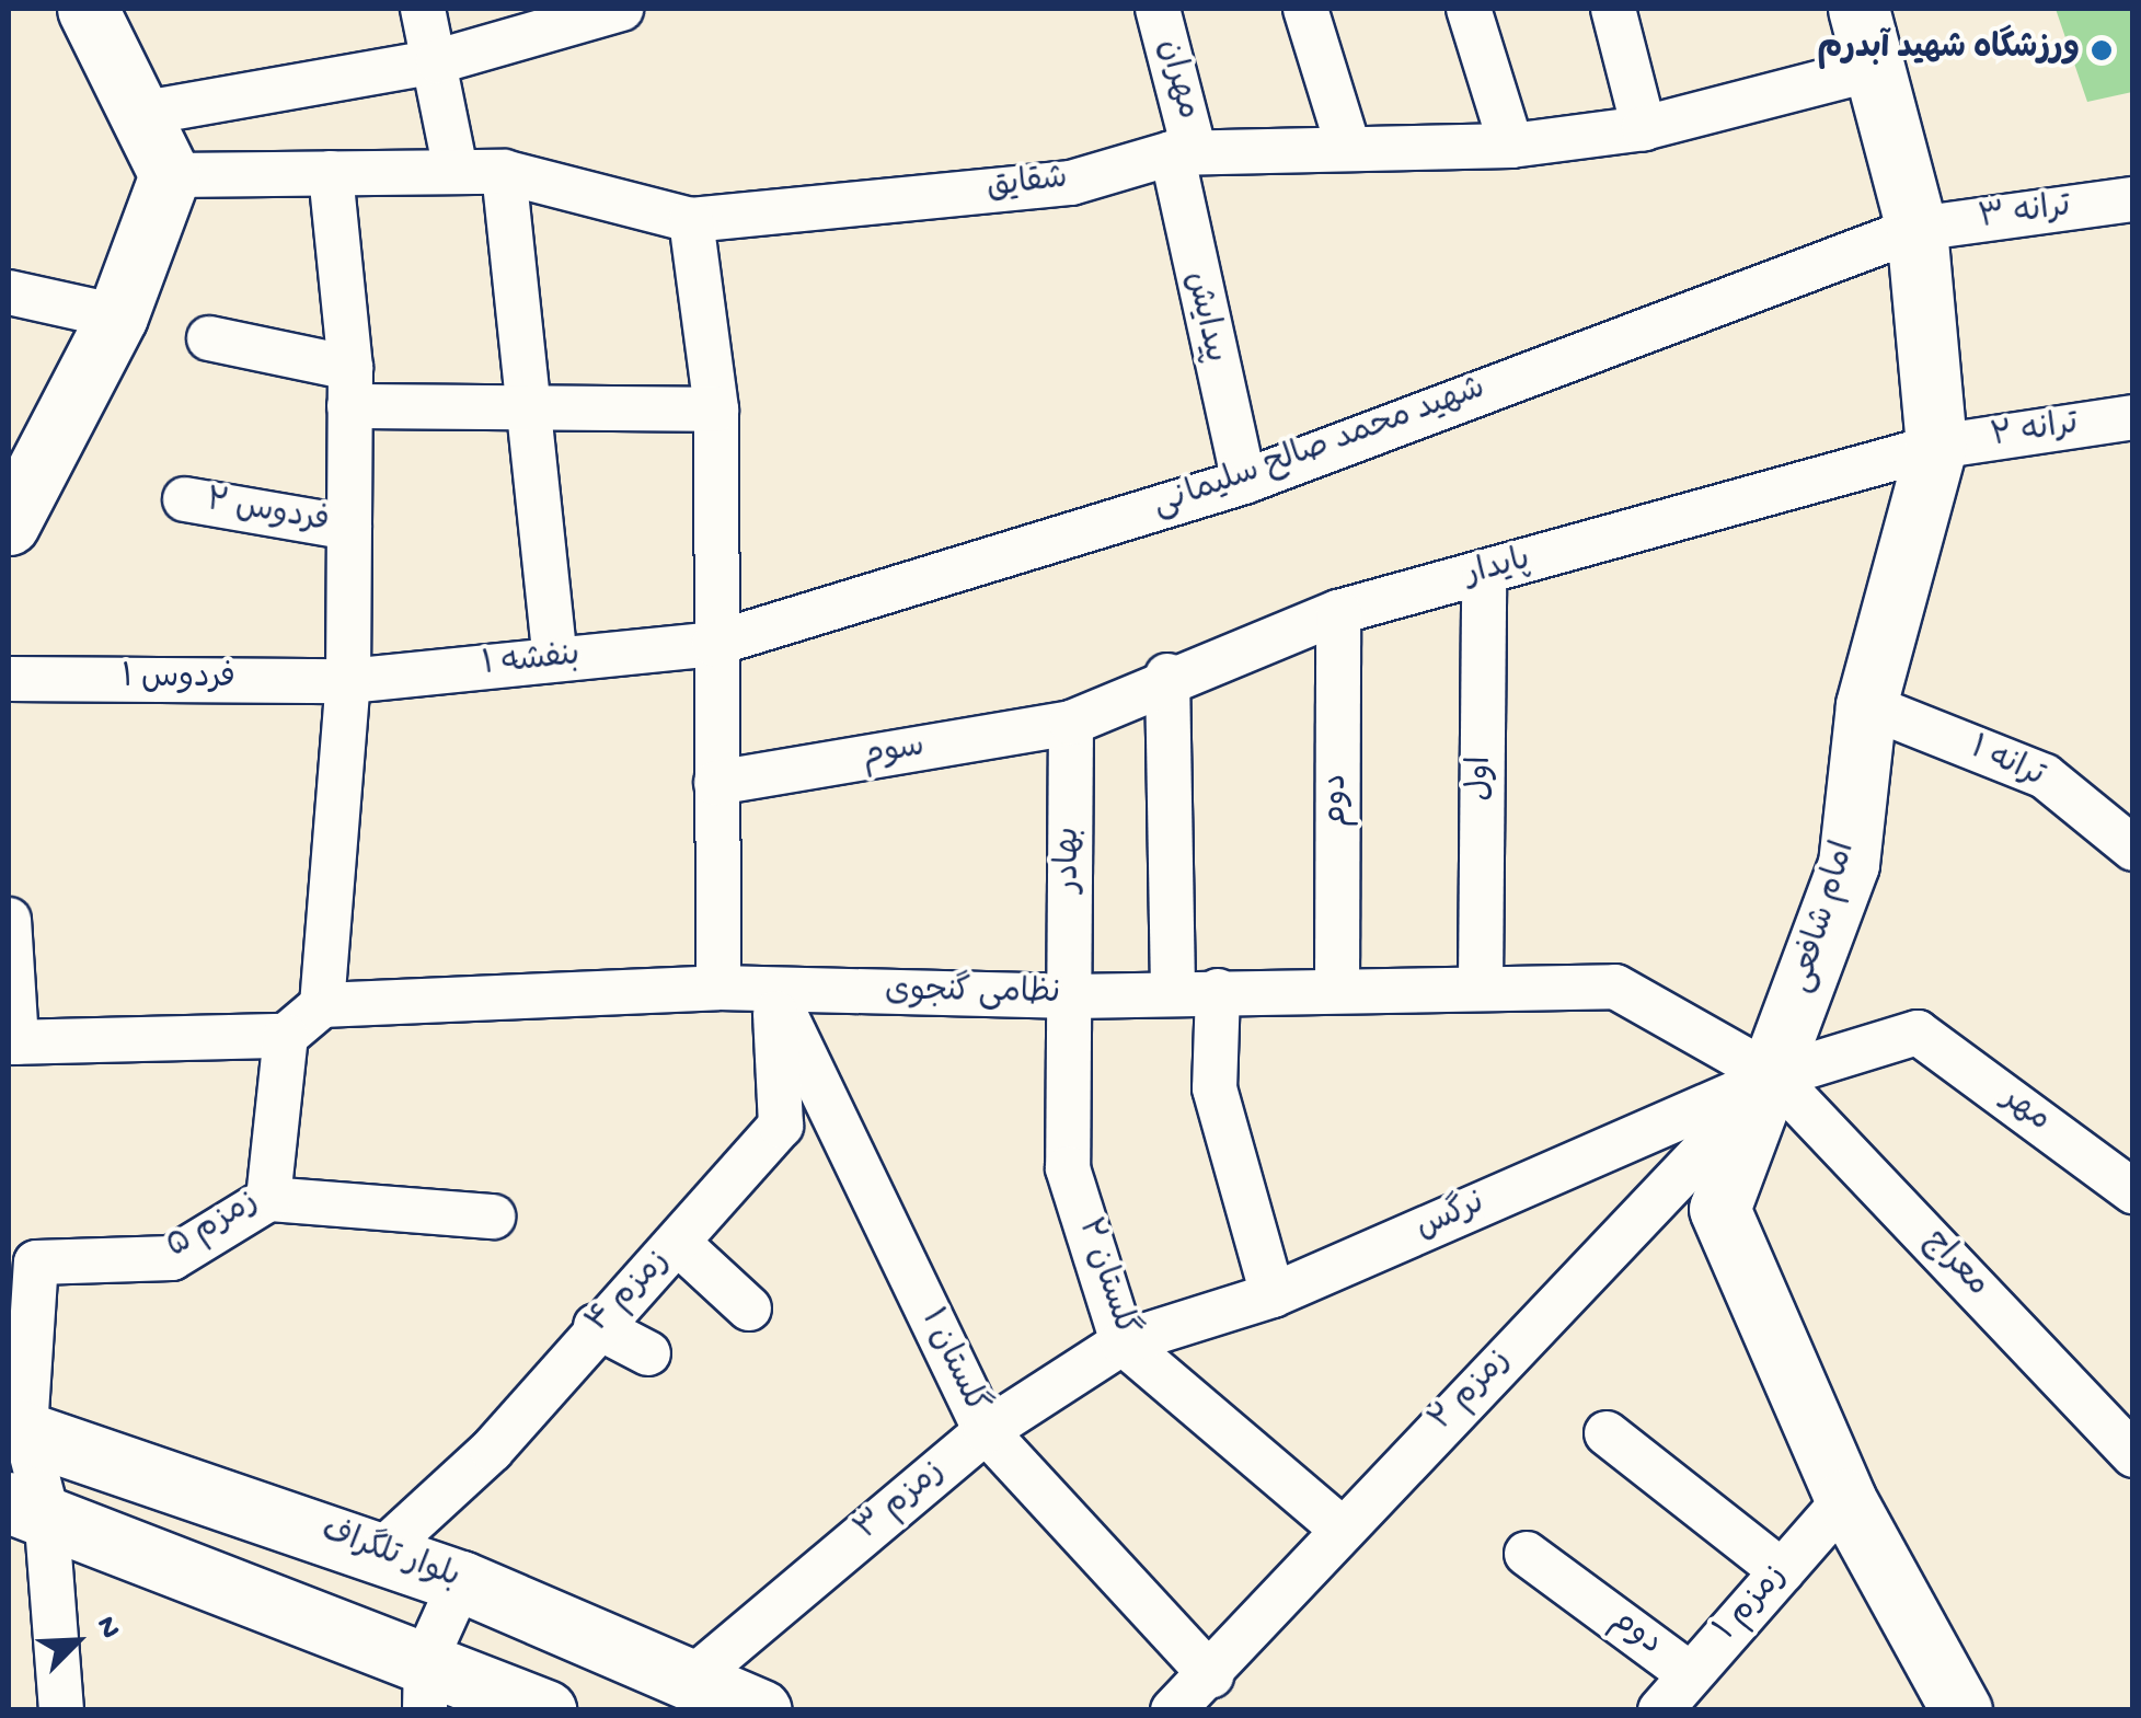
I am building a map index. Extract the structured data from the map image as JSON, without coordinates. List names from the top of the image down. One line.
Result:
{"streets":{"street":["مهران","شقایق","ترانه ۳","پیدایش","ترانه ۲","شهید محمد صالح سلیمانی","فردوس ۲","پایدار","بنفشه ۱","فردوس ۱","سوم","ترانه ۱","اول","دوم","بهادر","امام شافعی","نظامی گنجوی","مهر","نرگس","زمزم ۵","معراج","گلستان ۲","زمزم ۴","گلستان ۱","زمزم ۲","زمزم ۳","بلوار تلگراف","زمزم ۱"]},"crossings":[["مهران","شقایق"],["مهران","پیدایش"],["شقایق","پیدایش"],["شقایق","امام شافعی"],["ترانه ۳","شهید محمد صالح سلیمانی"],["ترانه ۳","امام شافعی"],["پیدایش","شهید محمد صالح سلیمانی"],["ترانه ۲","پایدار"],["ترانه ۲","امام شافعی"],["شهید محمد صالح سلیمانی","بنفشه ۱"],["شهید محمد صالح سلیمانی","امام شافعی"],["پایدار","سوم"],["پایدار","اول"],["پایدار","دوم"],["پایدار","بهادر"],["پایدار","امام شافعی"],["بنفشه ۱","فردوس ۱"],["سوم","بهادر"],["ترانه ۱","امام شافعی"],["اول","نظامی گنجوی"],["دوم","نظامی گنجوی"],["دوم","زمزم ۱"],["بهادر","نظامی گنجوی"],["بهادر","گلستان ۲"],["امام شافعی","نظامی گنجوی"],["امام شافعی","مهر"],["امام شافعی","نرگس"],["امام شافعی","معراج"],["امام شافعی","زمزم ۲"],["امام شافعی","زمزم ۱"],["نظامی گنجوی","مهر"],["نظامی گنجوی","نرگس"],["نظامی گنجوی","معراج"],["نظامی گنجوی","گلستان ۲"],["نظامی گنجوی","زمزم ۴"],["نظامی گنجوی","گلستان ۱"],["نظامی گنجوی","زمزم ۲"],["مهر","نرگس"],["مهر","معراج"],["مهر","زمزم ۲"],["نرگس","معراج"],["نرگس","گلستان ۲"],["نرگس","زمزم ۲"],["نرگس","زمزم ۳"],["زمزم ۵","بلوار تلگراف"],["معراج","زمزم ۲"],["گلستان ۲","زمزم ۲"],["گلستان ۲","زمزم ۳"],["زمزم ۴","گلستان ۱"],["زمزم ۴","بلوار تلگراف"],["گلستان ۱","زمزم ۲"],["گلستان ۱","زمزم ۳"],["زمزم ۳","بلوار تلگراف"]],"places":["ورزشگاه شهید آبدرم"],"north":"top right"}
